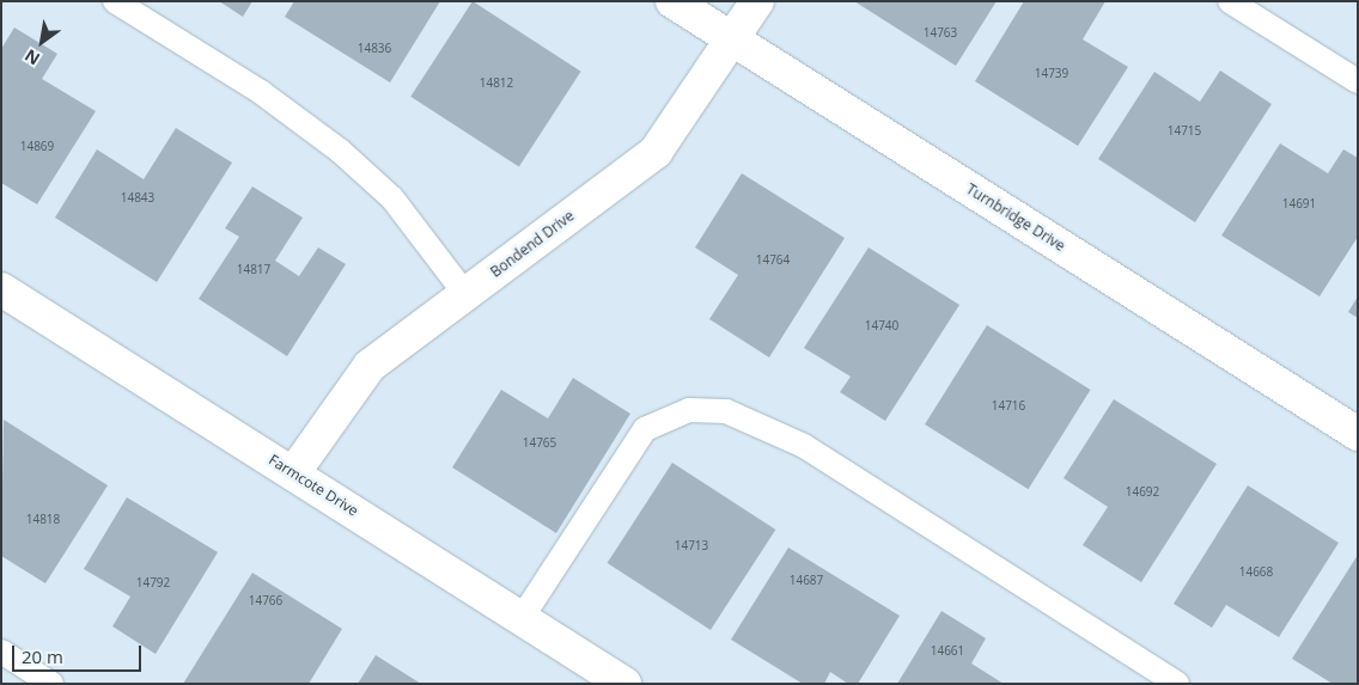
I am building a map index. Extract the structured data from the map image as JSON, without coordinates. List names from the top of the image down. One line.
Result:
{"streets":{"street":["Turnbridge Drive","Bondend Drive","Farmcote Drive"]},"crossings":[["Turnbridge Drive","Bondend Drive"],["Bondend Drive","Farmcote Drive"]],"house_numbers":["14763","14836","14739","14812","14715","14869","14843","14691","14764","14817","14740","14716","14765","14692","14818","14713","14668","14687","14792","14766","14661"],"scale_bar":"20 m","north":"bottom left"}
